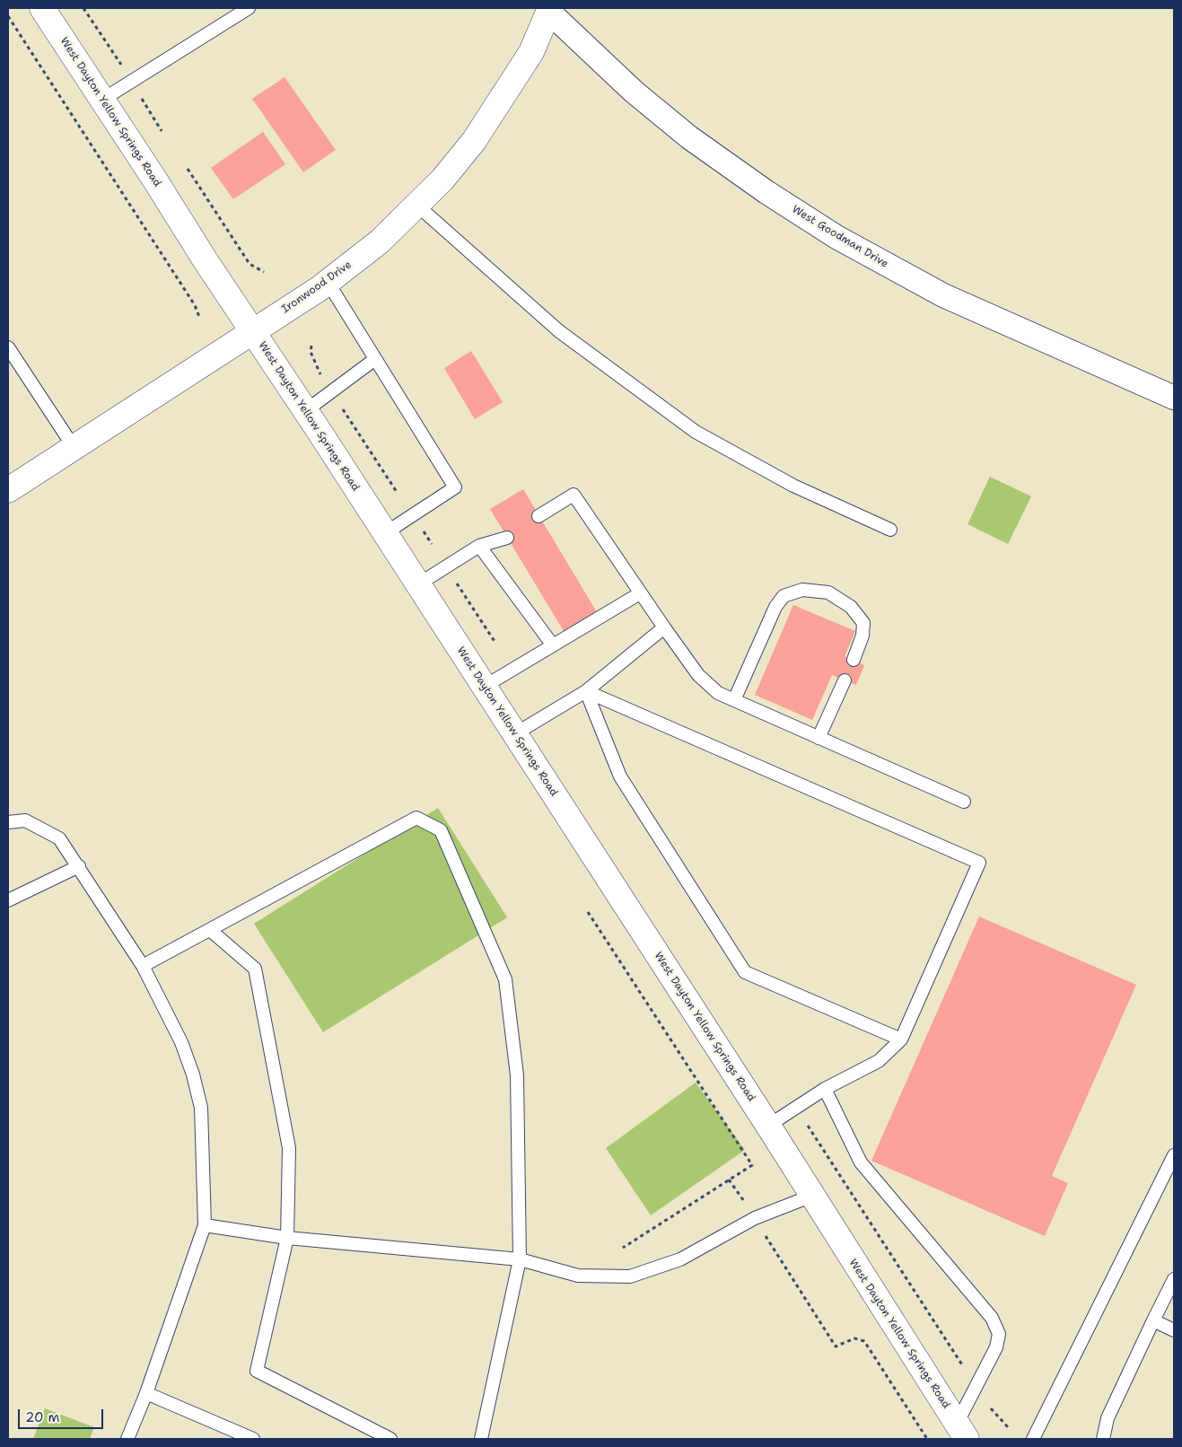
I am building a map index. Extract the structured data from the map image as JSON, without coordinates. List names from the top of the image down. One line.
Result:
{"streets":{"main road":["West Dayton Yellow Springs Road","Ironwood Drive"],"street":["West Goodman Drive"]},"crossings":[["West Dayton Yellow Springs Road","Ironwood Drive"],["West Goodman Drive","Ironwood Drive"]],"scale_bar":"20 m"}
